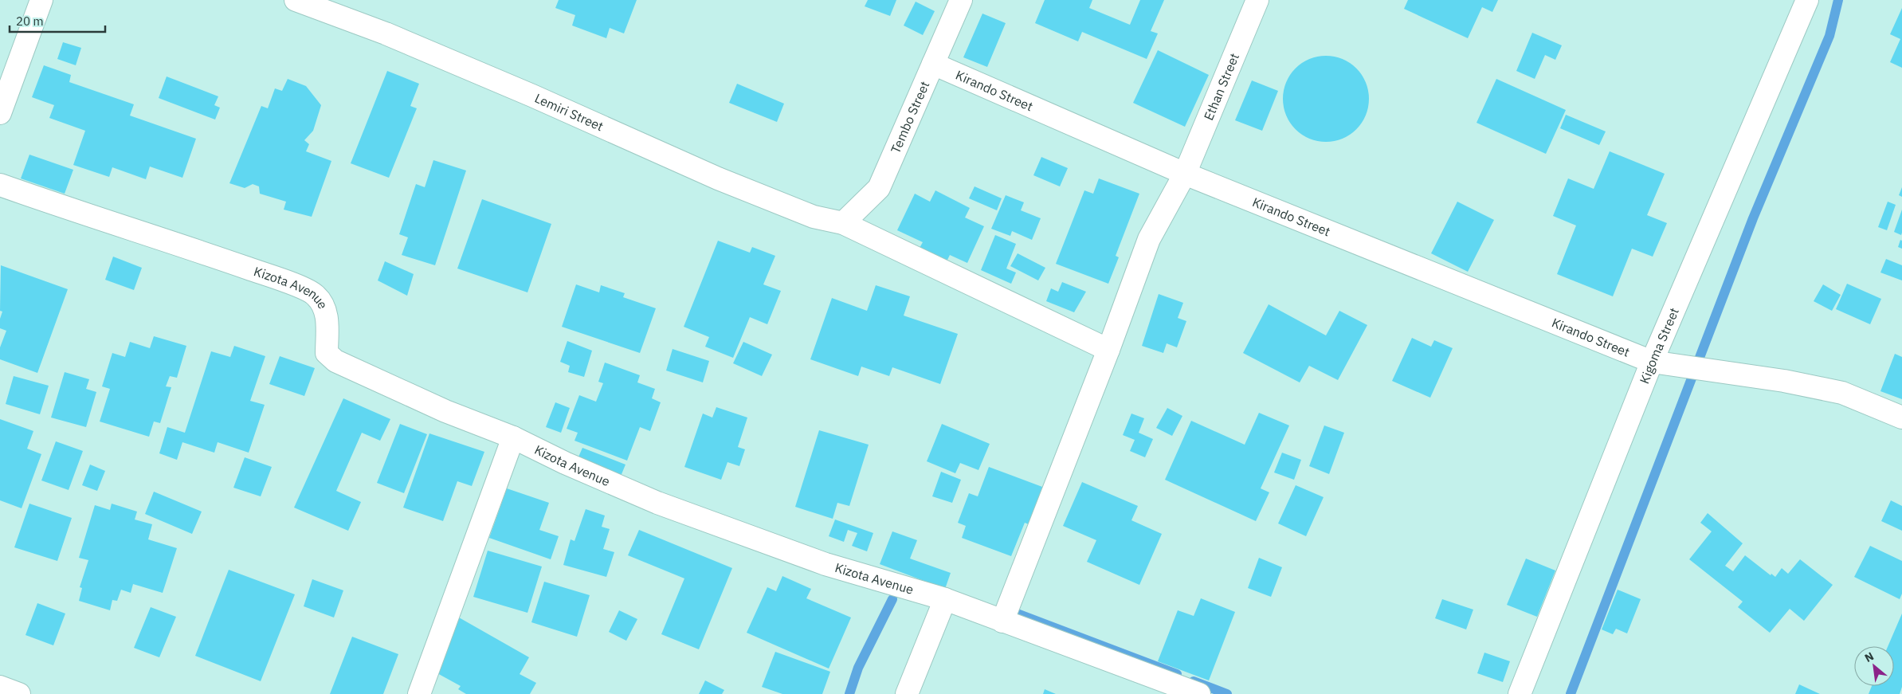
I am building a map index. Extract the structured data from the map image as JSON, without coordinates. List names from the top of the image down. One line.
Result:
{"streets":{"street":["Ethan Street","Kirando Street","Lemiri Street","Tembo Street","Kizota Avenue","Kigoma Street"]},"crossings":[["Ethan Street","Kirando Street"],["Ethan Street","Lemiri Street"],["Ethan Street","Kizota Avenue"],["Kirando Street","Tembo Street"],["Kirando Street","Kigoma Street"],["Lemiri Street","Tembo Street"]],"scale_bar":"20 m","north":"top left"}
